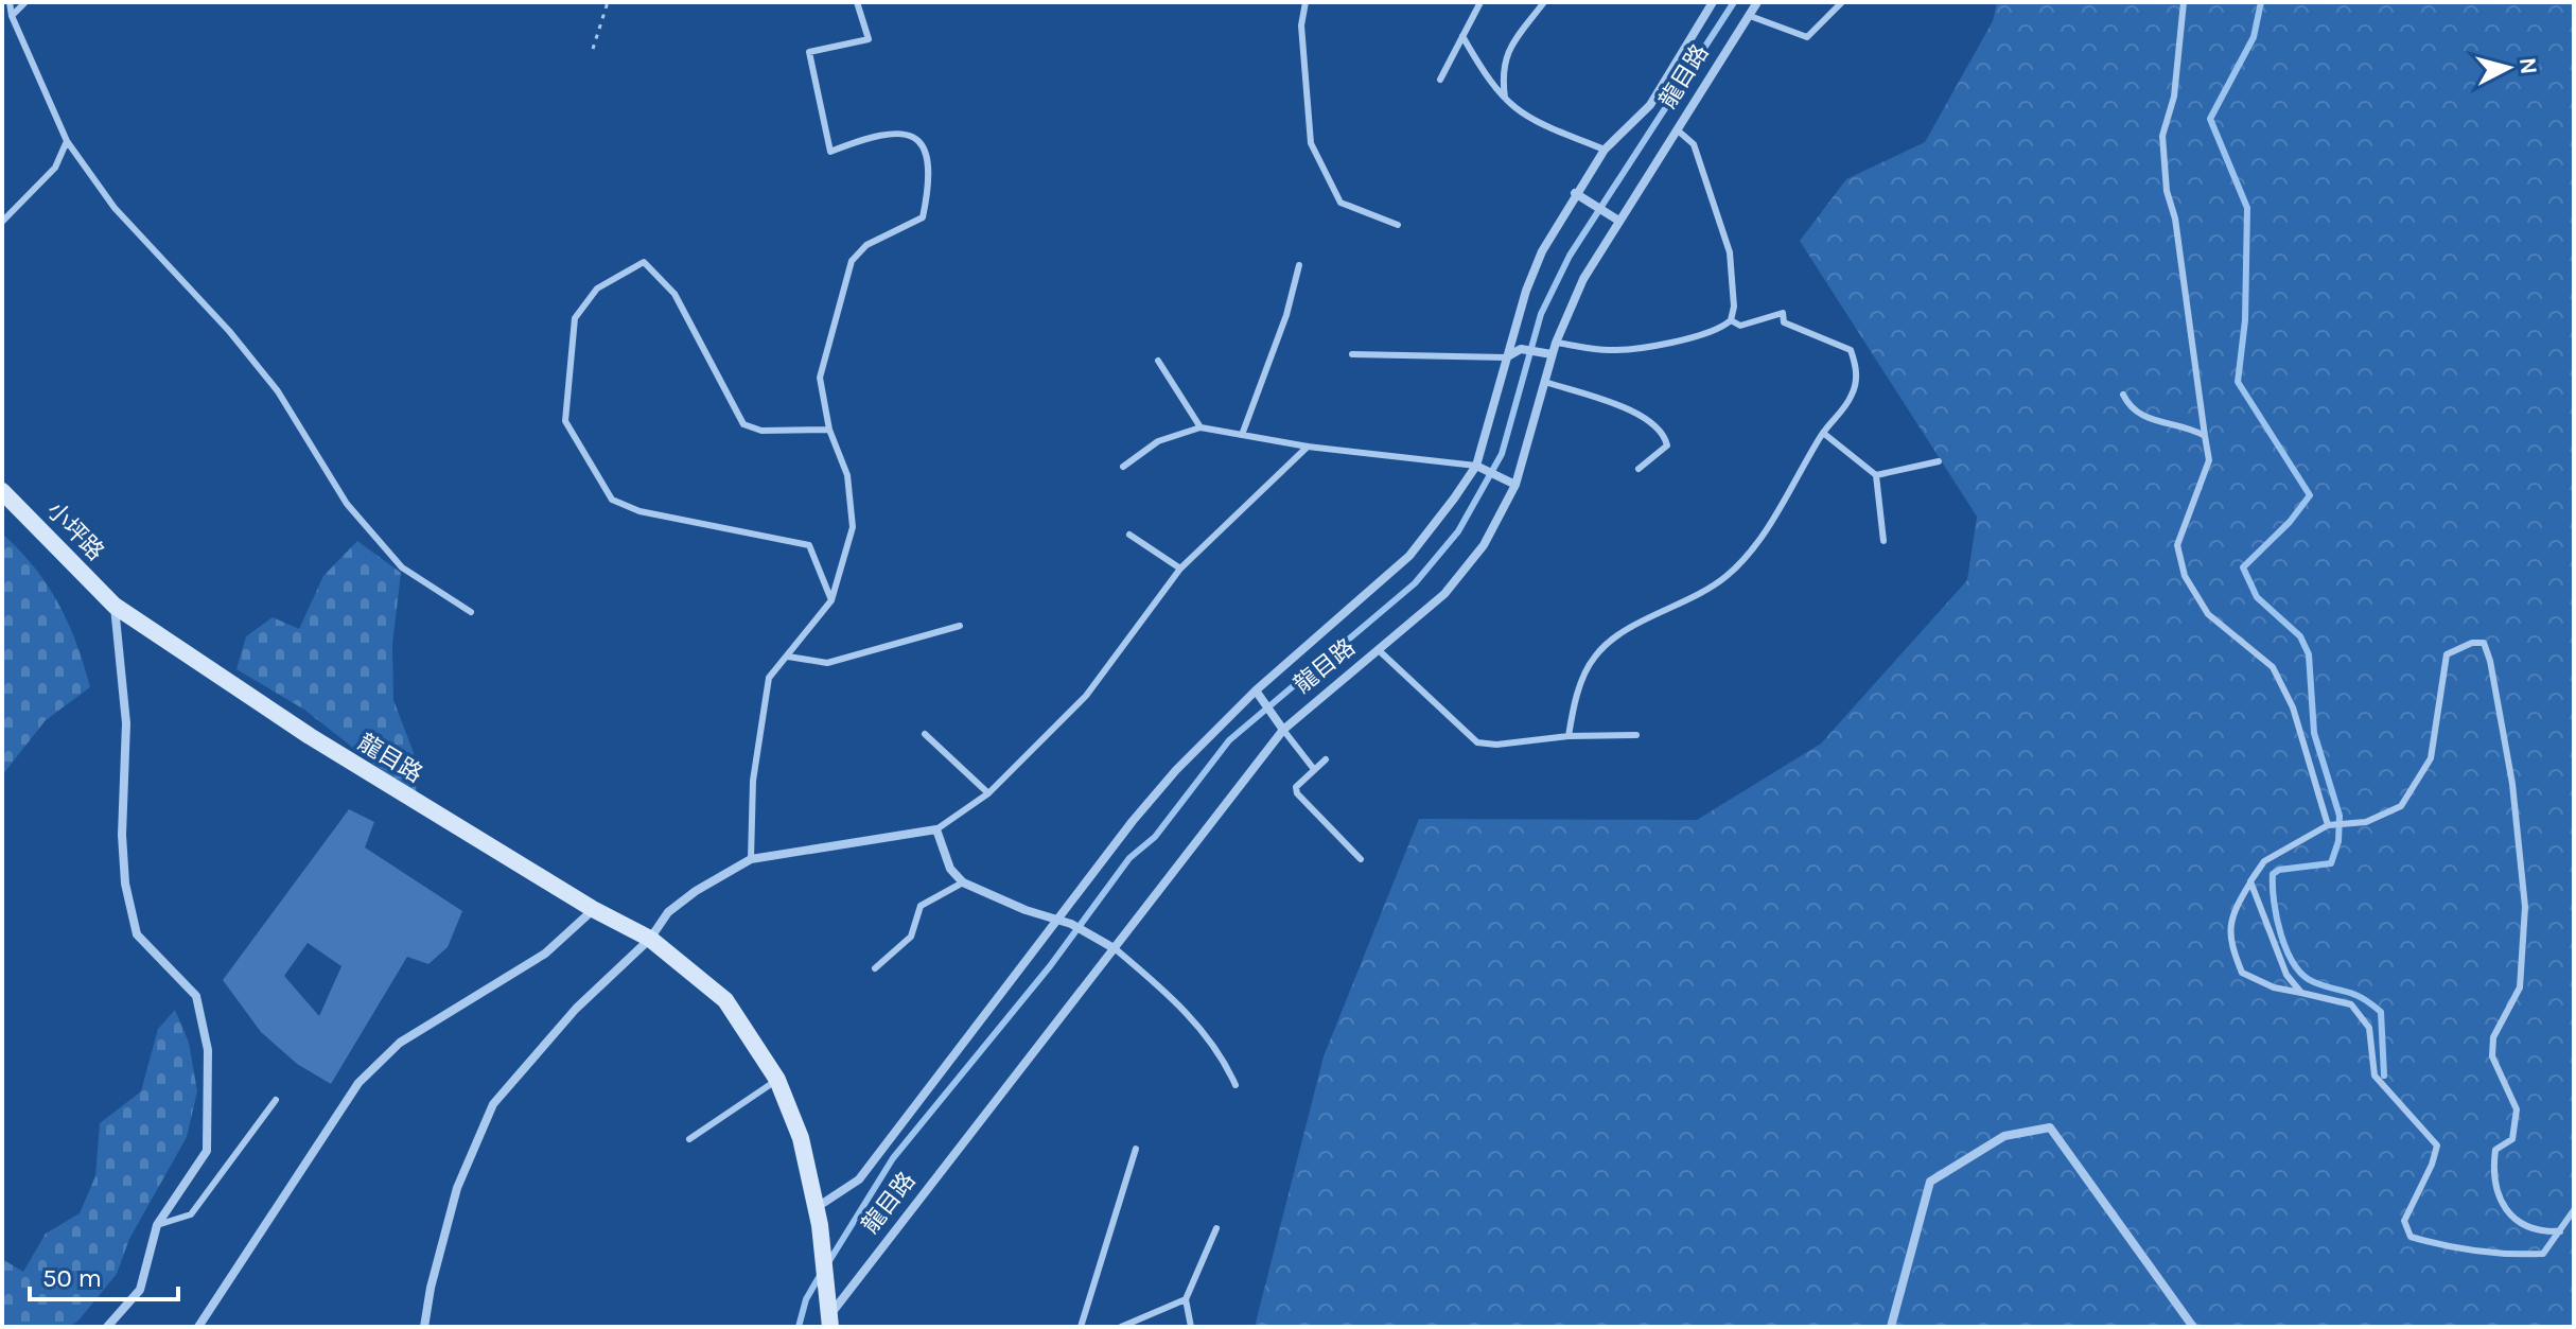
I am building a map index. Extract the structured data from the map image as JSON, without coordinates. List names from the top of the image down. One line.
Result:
{"streets":{"street":["龍目路","小坪路"]},"crossings":[["龍目路","小坪路"]],"scale_bar":"50 m","north":"right"}
